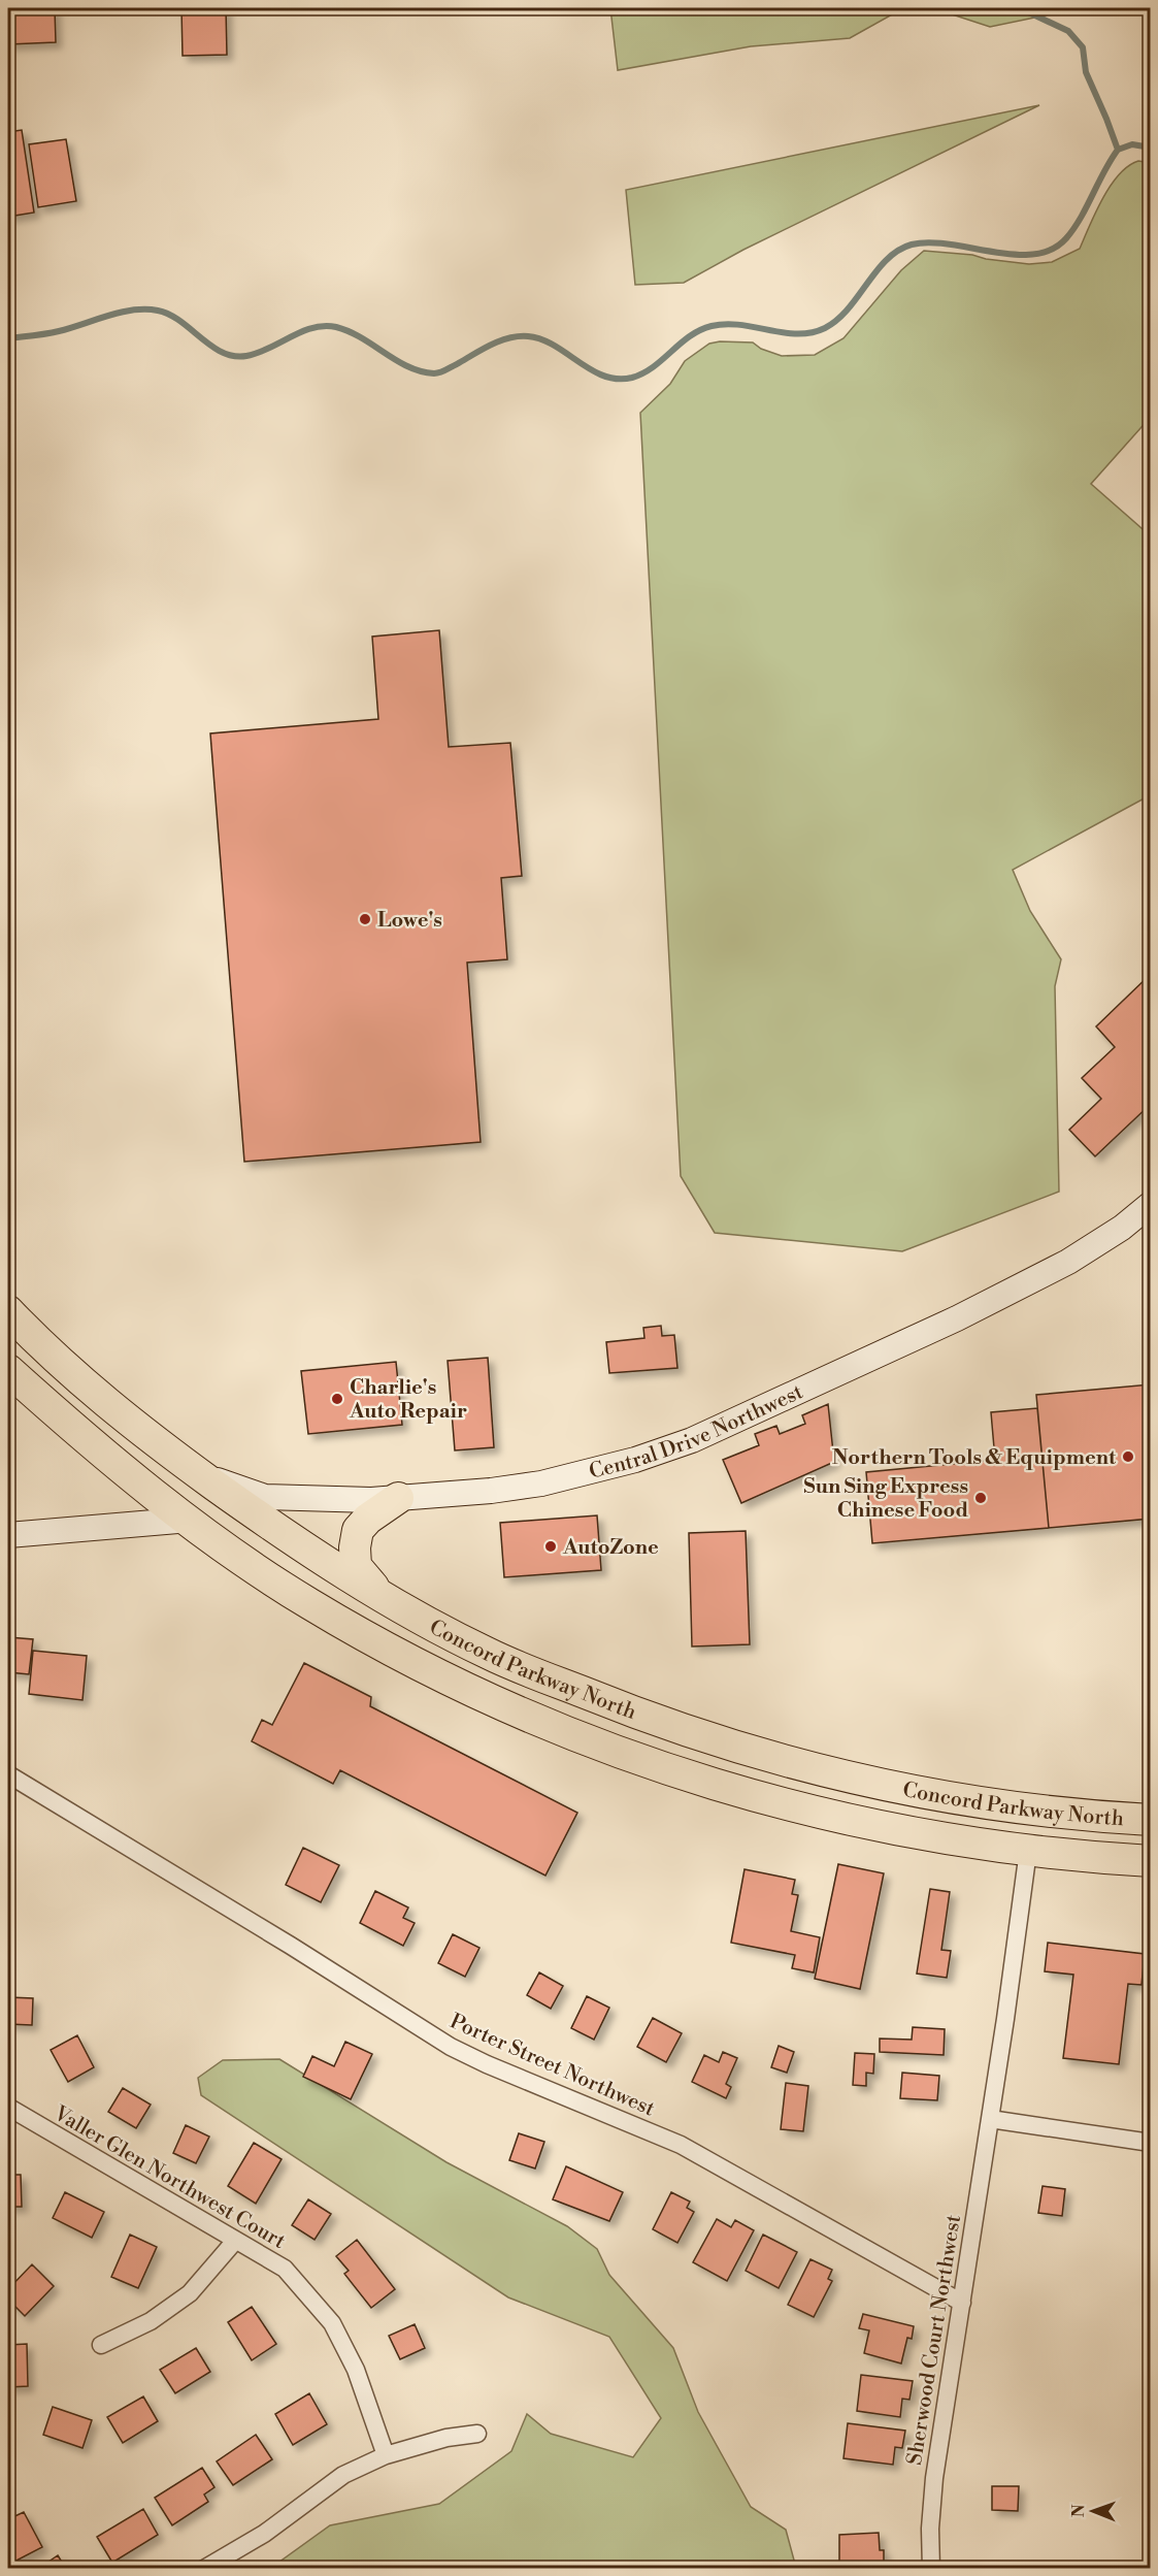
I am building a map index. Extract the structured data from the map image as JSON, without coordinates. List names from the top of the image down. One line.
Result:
{"streets":{"highway":["Concord Parkway North"],"street":["Central Drive Northwest","Porter Street Northwest","Valler Glen Northwest Court","Sherwood Court Northwest"]},"crossings":[["Central Drive Northwest","Concord Parkway North"],["Concord Parkway North","Sherwood Court Northwest"],["Porter Street Northwest","Sherwood Court Northwest"]],"places":["Lowe's","Charlie's Auto Repair","Northern Tools & Equipment","Sun Sing Express Chinese Food","AutoZone"],"north":"left"}
